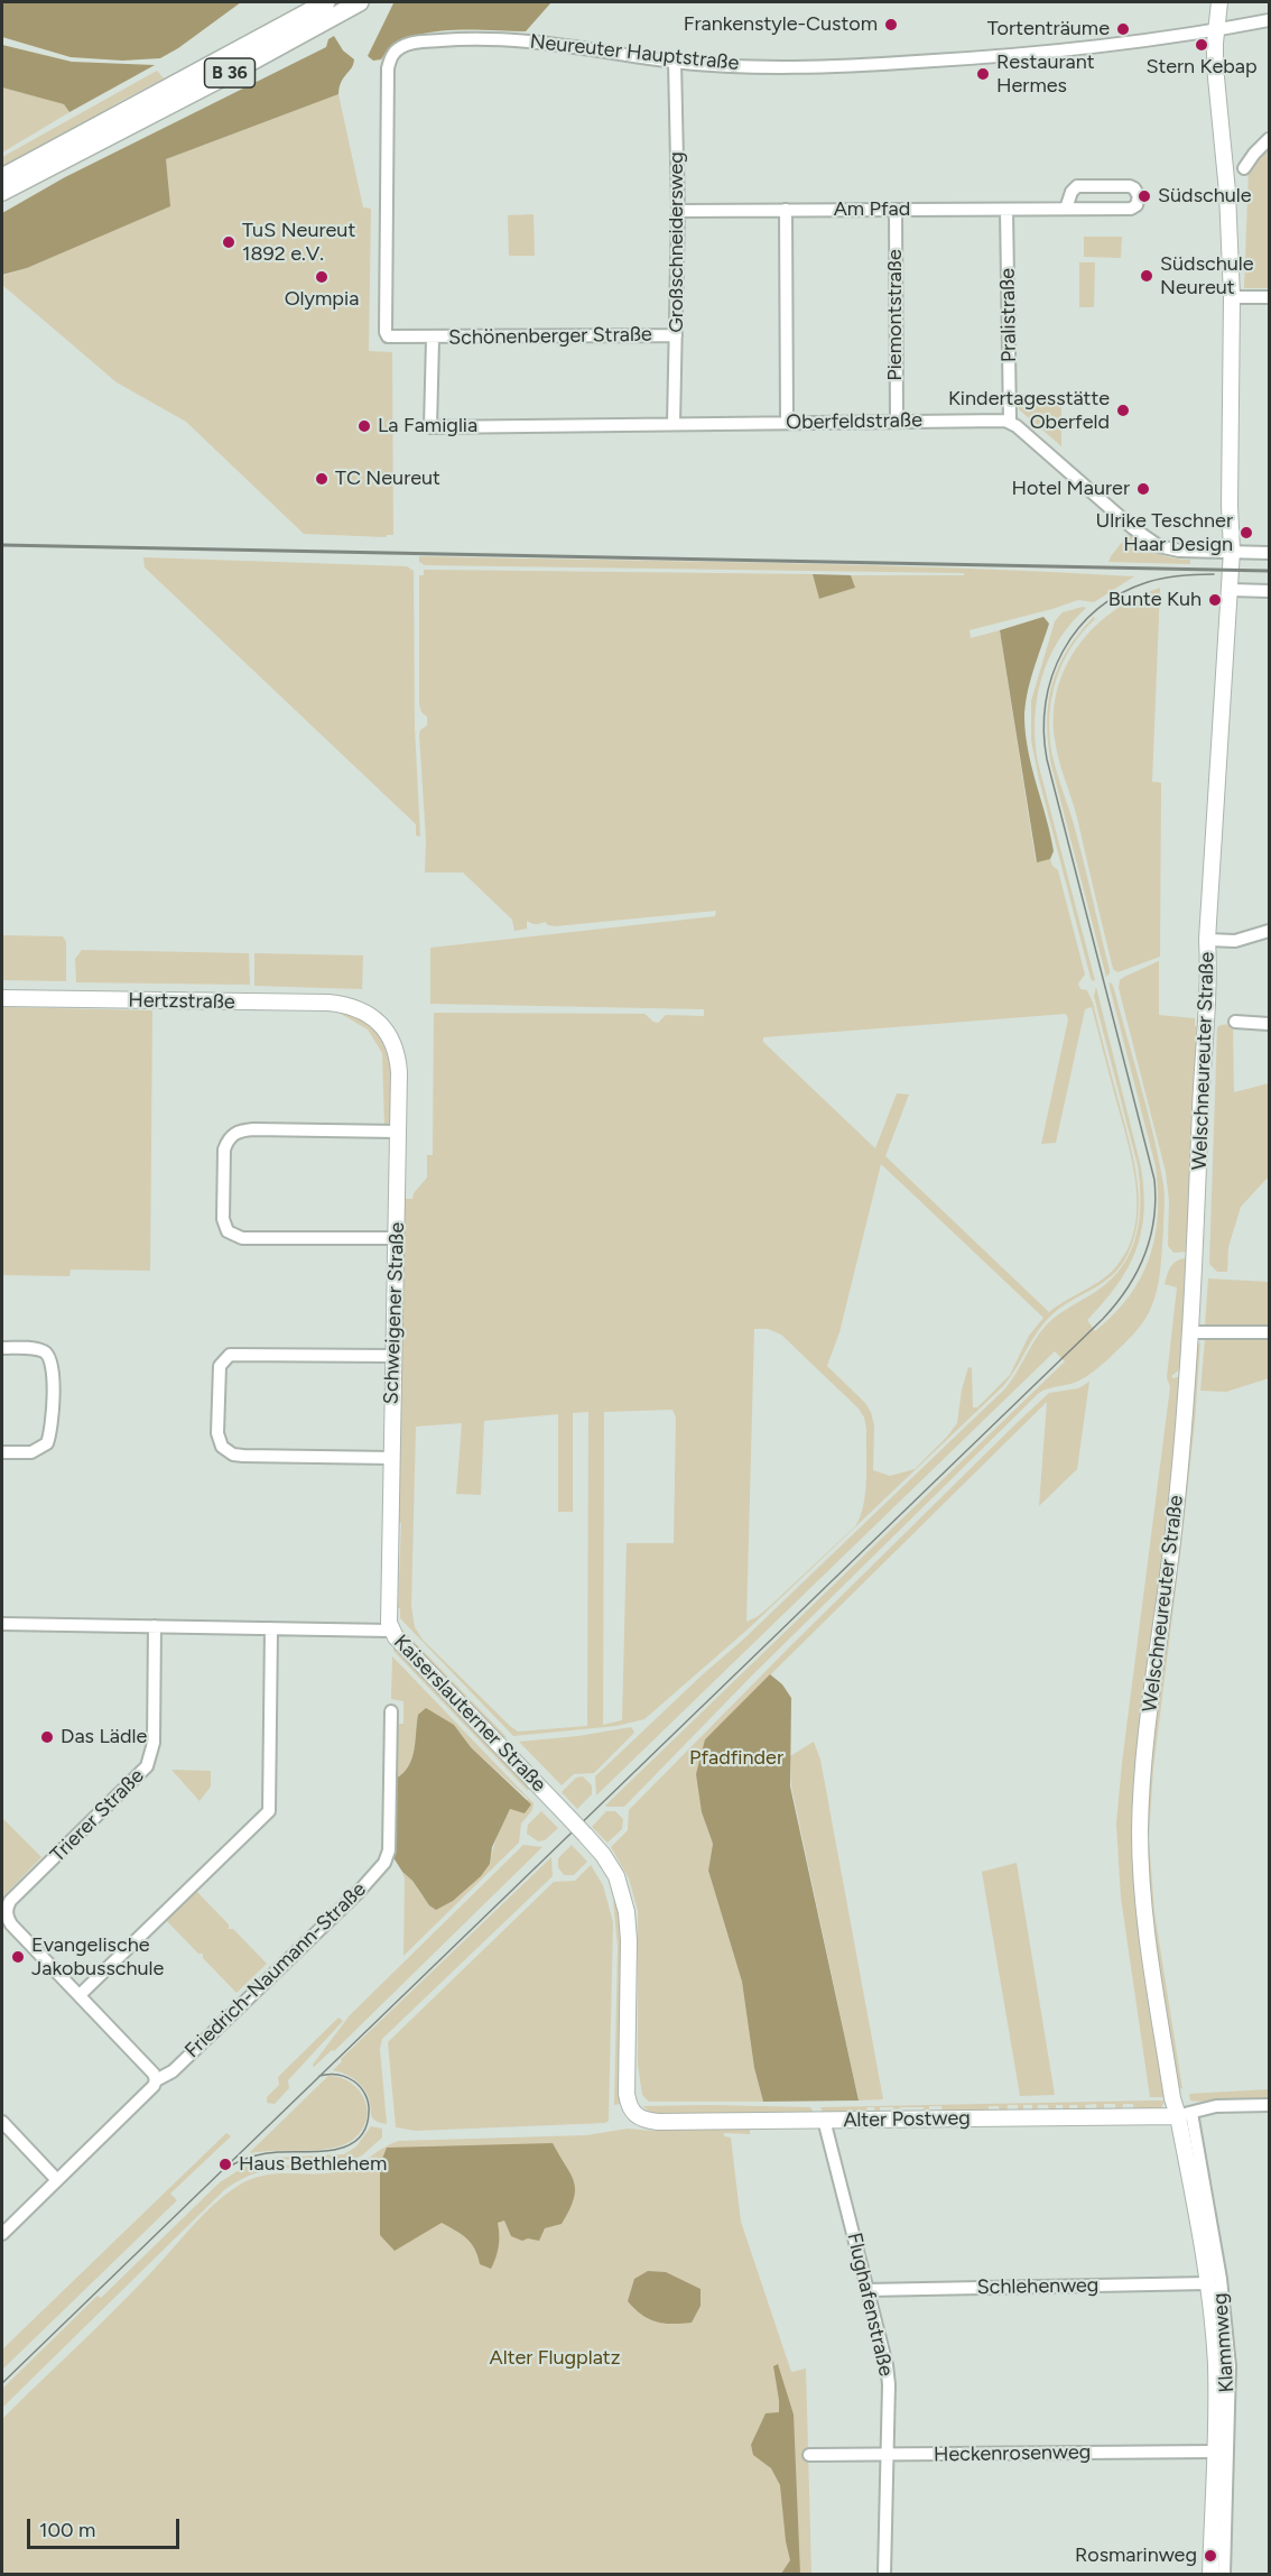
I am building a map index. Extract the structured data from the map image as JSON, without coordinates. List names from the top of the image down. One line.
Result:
{"streets":{"highway":["B 36"],"main road":["Hertzstraße","Welschneureuter Straße","Schweigener Straße","Kaiserslauterner Straße","Alter Postweg","Klammweg"],"street":["Neureuter Hauptstraße","Am Pfad","Großschneidersweg","Piemontstraße","Pralistraße","Schönenberger Straße","Oberfeldstraße","Trierer Straße","Friedrich-Naumann-Straße","Schlehenweg","Flughafenstraße","Heckenrosenweg"]},"crossings":[["Neureuter Hauptstraße","Großschneidersweg"],["Neureuter Hauptstraße","Schönenberger Straße"],["Neureuter Hauptstraße","Welschneureuter Straße"],["Am Pfad","Großschneidersweg"],["Am Pfad","Piemontstraße"],["Am Pfad","Pralistraße"],["Großschneidersweg","Schönenberger Straße"],["Großschneidersweg","Oberfeldstraße"],["Piemontstraße","Oberfeldstraße"],["Pralistraße","Oberfeldstraße"],["Schönenberger Straße","Oberfeldstraße"],["Hertzstraße","Schweigener Straße"],["Welschneureuter Straße","Alter Postweg"],["Welschneureuter Straße","Klammweg"],["Schweigener Straße","Kaiserslauterner Straße"],["Kaiserslauterner Straße","Trierer Straße"],["Kaiserslauterner Straße","Alter Postweg"],["Alter Postweg","Flughafenstraße"],["Alter Postweg","Klammweg"],["Schlehenweg","Flughafenstraße"],["Schlehenweg","Klammweg"],["Flughafenstraße","Heckenrosenweg"],["Klammweg","Heckenrosenweg"]],"parks":["Pfadfinder","Alter Flugplatz"],"places":["Frankenstyle-Custom","Tortenträume","Stern Kebap","Restaurant Hermes","Südschule","TuS Neureut 1892 e.V.","Südschule Neureut","Olympia","Kindertagesstätte Oberfeld","La Famiglia","TC Neureut","Hotel Maurer","Ulrike Teschner Haar Design","Bunte Kuh","Das Lädle","Evangelische Jakobusschule","Haus Bethlehem","Rosmarinweg"],"scale_bar":"100 m"}
